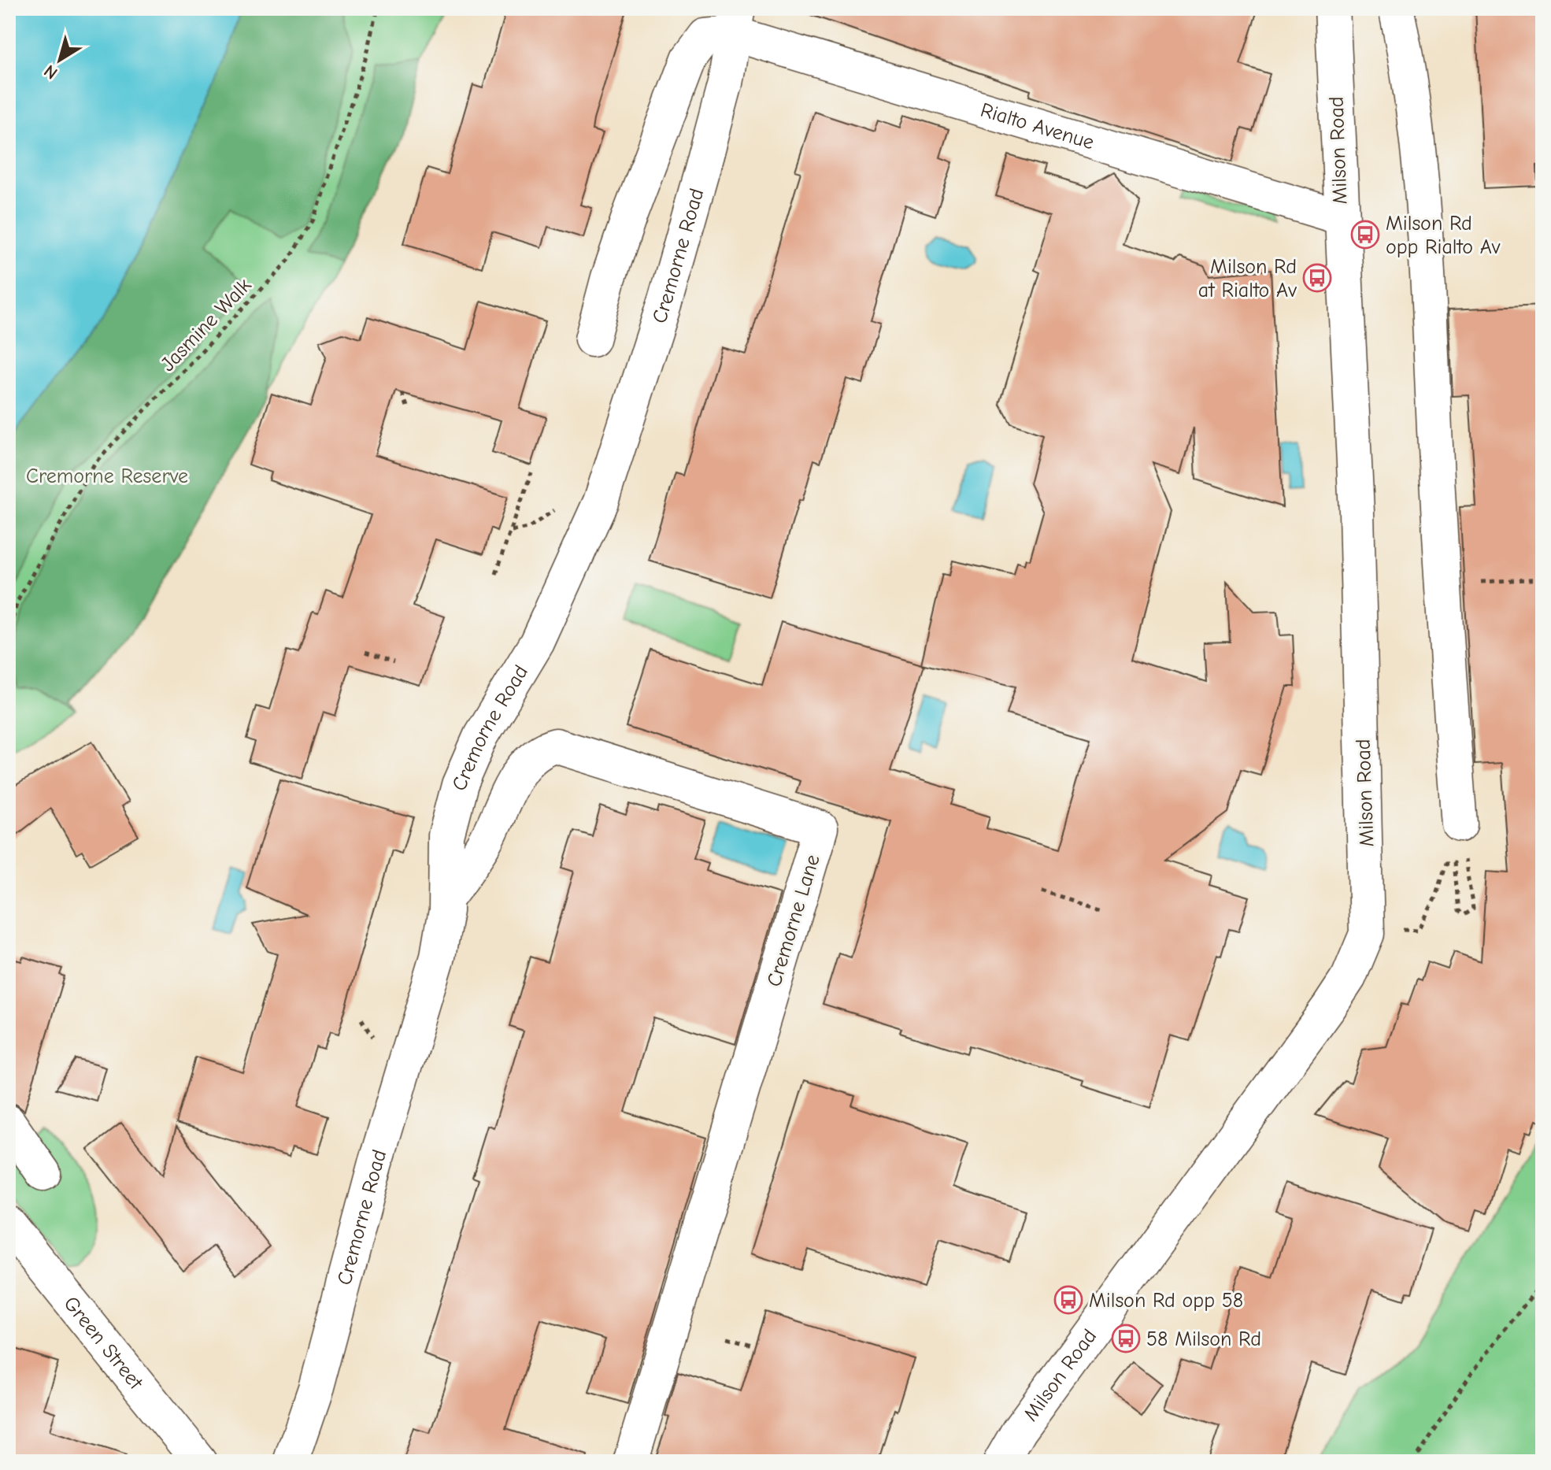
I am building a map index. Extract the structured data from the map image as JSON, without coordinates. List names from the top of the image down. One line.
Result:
{"streets":{"street":["Rialto Avenue","Milson Road","Cremorne Road","Cremorne Lane","Green Street"],"path":["Jasmine Walk"]},"crossings":[["Rialto Avenue","Milson Road"],["Rialto Avenue","Cremorne Road"],["Cremorne Road","Cremorne Lane"]],"parks":["Cremorne Reserve"],"places":{"bus stop":["Milson Rd opp Rialto Av","Milson Rd at Rialto Av","Milson Rd opp 58","58 Milson Rd"]},"north":"bottom left"}
